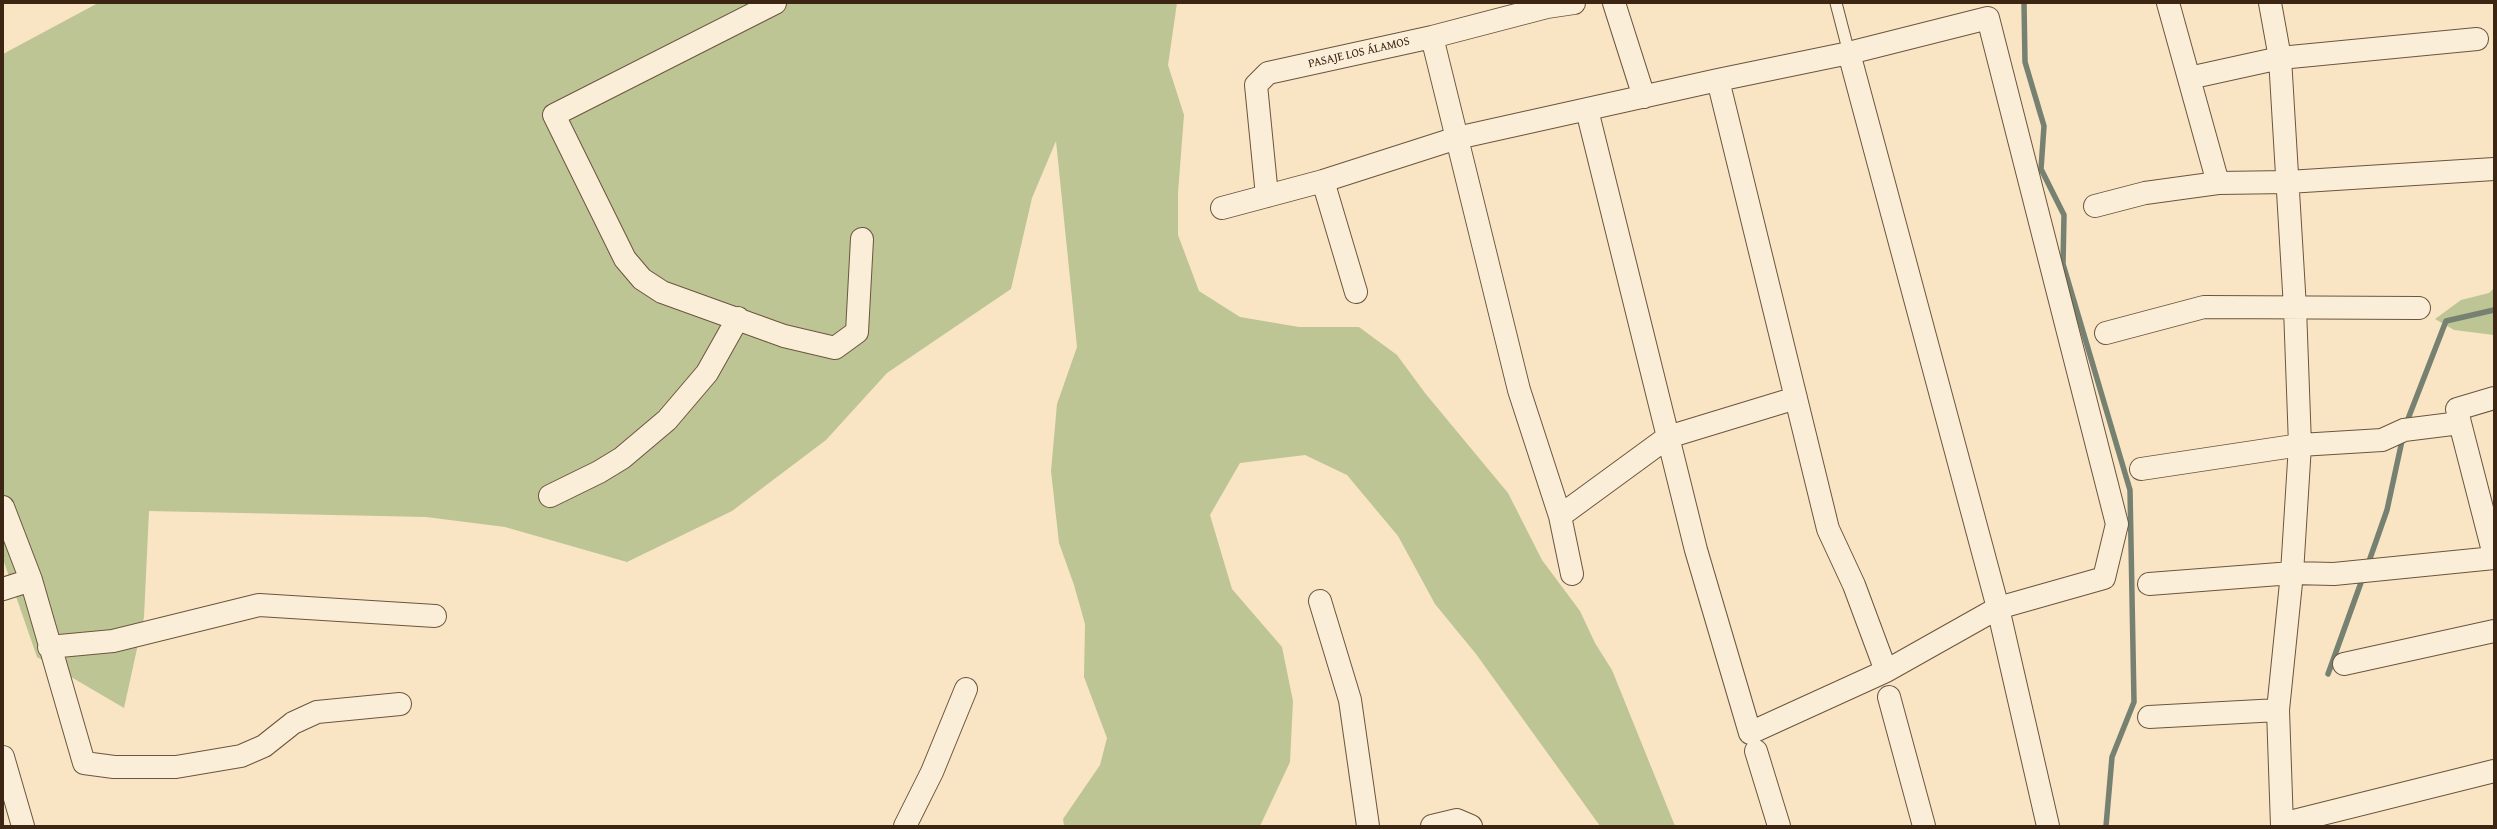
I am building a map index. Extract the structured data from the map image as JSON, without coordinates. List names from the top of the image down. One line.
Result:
{"streets":{"street":["PASAJE LOS ÁLAMOS"]}}
